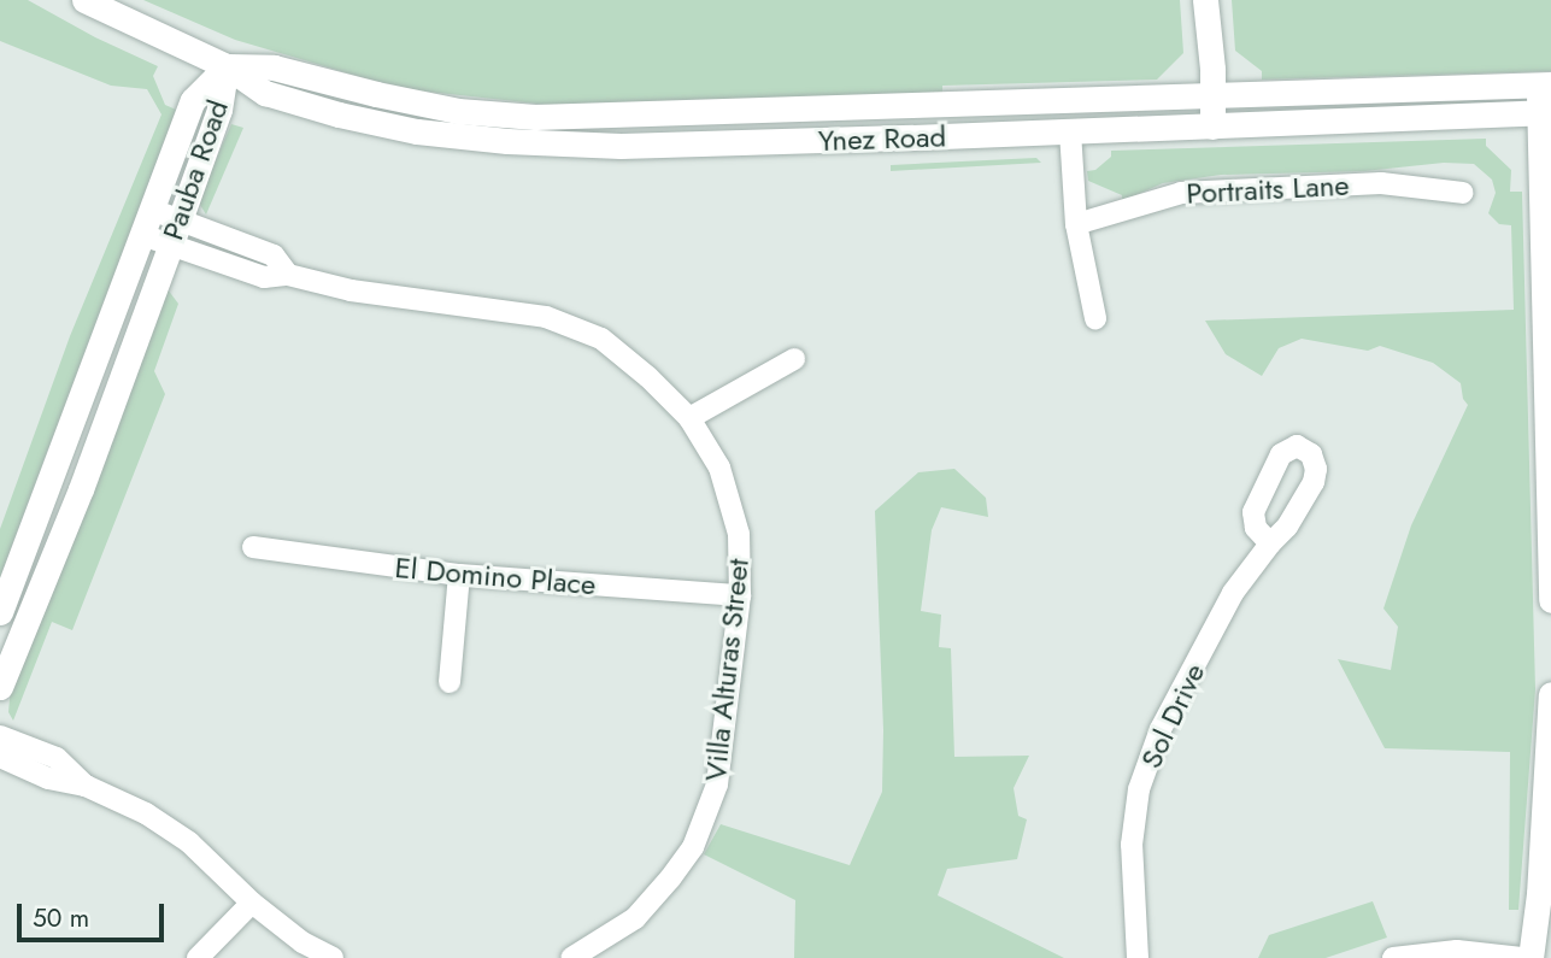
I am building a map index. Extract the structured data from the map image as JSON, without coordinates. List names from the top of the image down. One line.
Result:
{"streets":{"main road":["Ynez Road","Pauba Road"],"street":["Portraits Lane","El Domino Place","Villa Alturas Street","Sol Drive"]},"crossings":[["Ynez Road","Pauba Road"],["Pauba Road","Villa Alturas Street"],["El Domino Place","Villa Alturas Street"]],"scale_bar":"50 m"}
